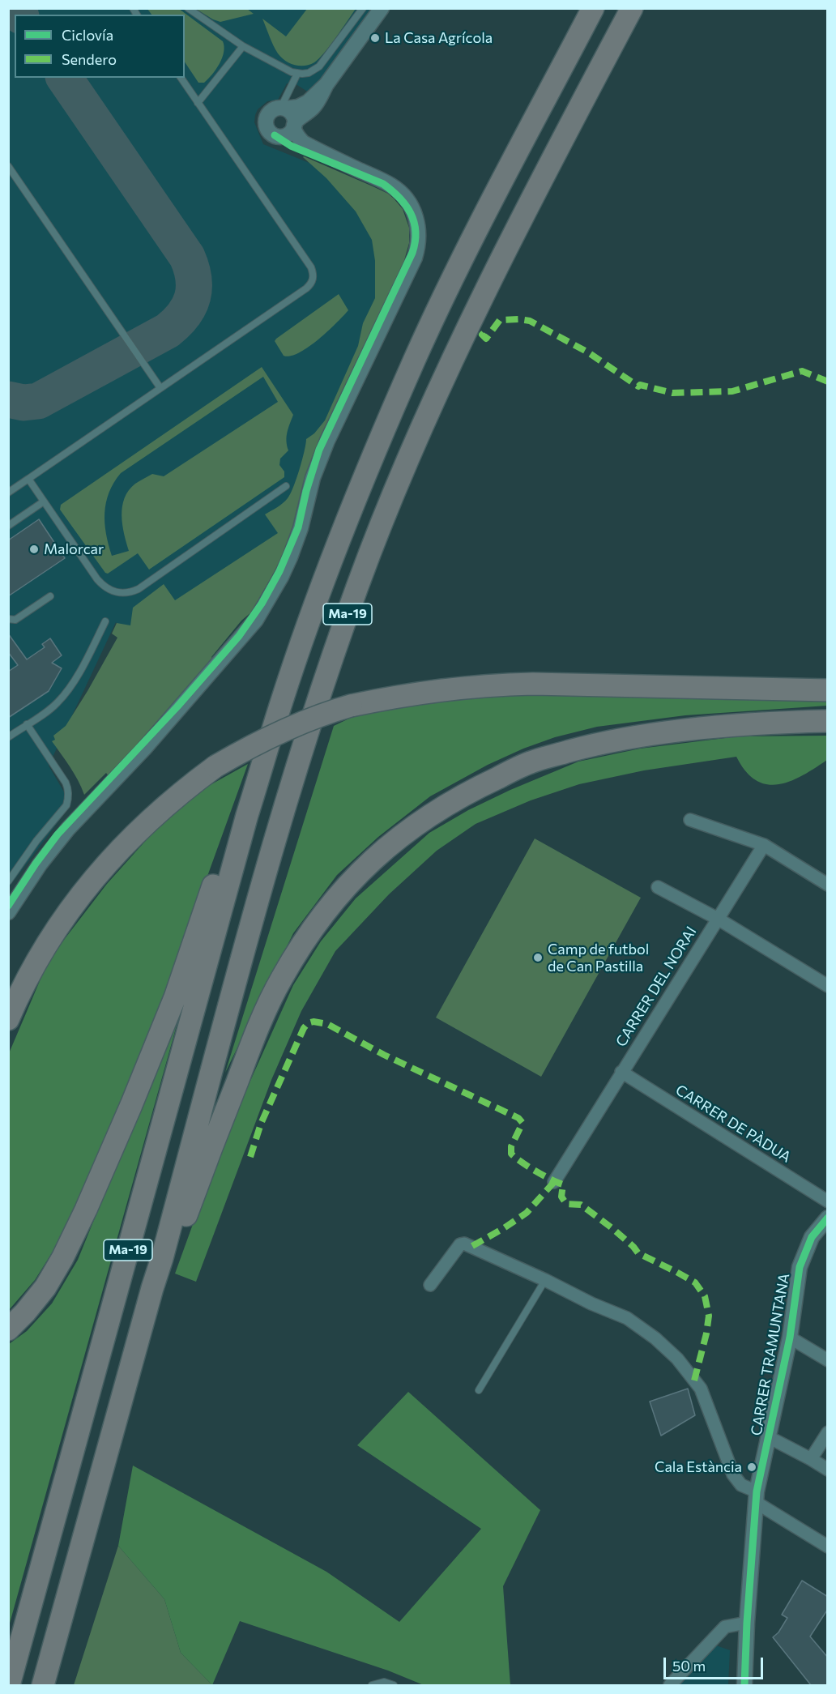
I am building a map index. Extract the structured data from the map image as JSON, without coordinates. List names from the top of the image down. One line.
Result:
{"streets":{"highway":["Ma-19"],"street":["CARRER DEL NORAI","CARRER DE PÀDUA","CARRER TRAMUNTANA"]},"crossings":[["CARRER DEL NORAI","CARRER DE PÀDUA"]],"places":["La Casa Agrícola","Malorcar","Camp de futbol de Can Pastilla","Cala Estància"],"legend":["Ciclovía","Sendero"],"scale_bar":"50 m"}
